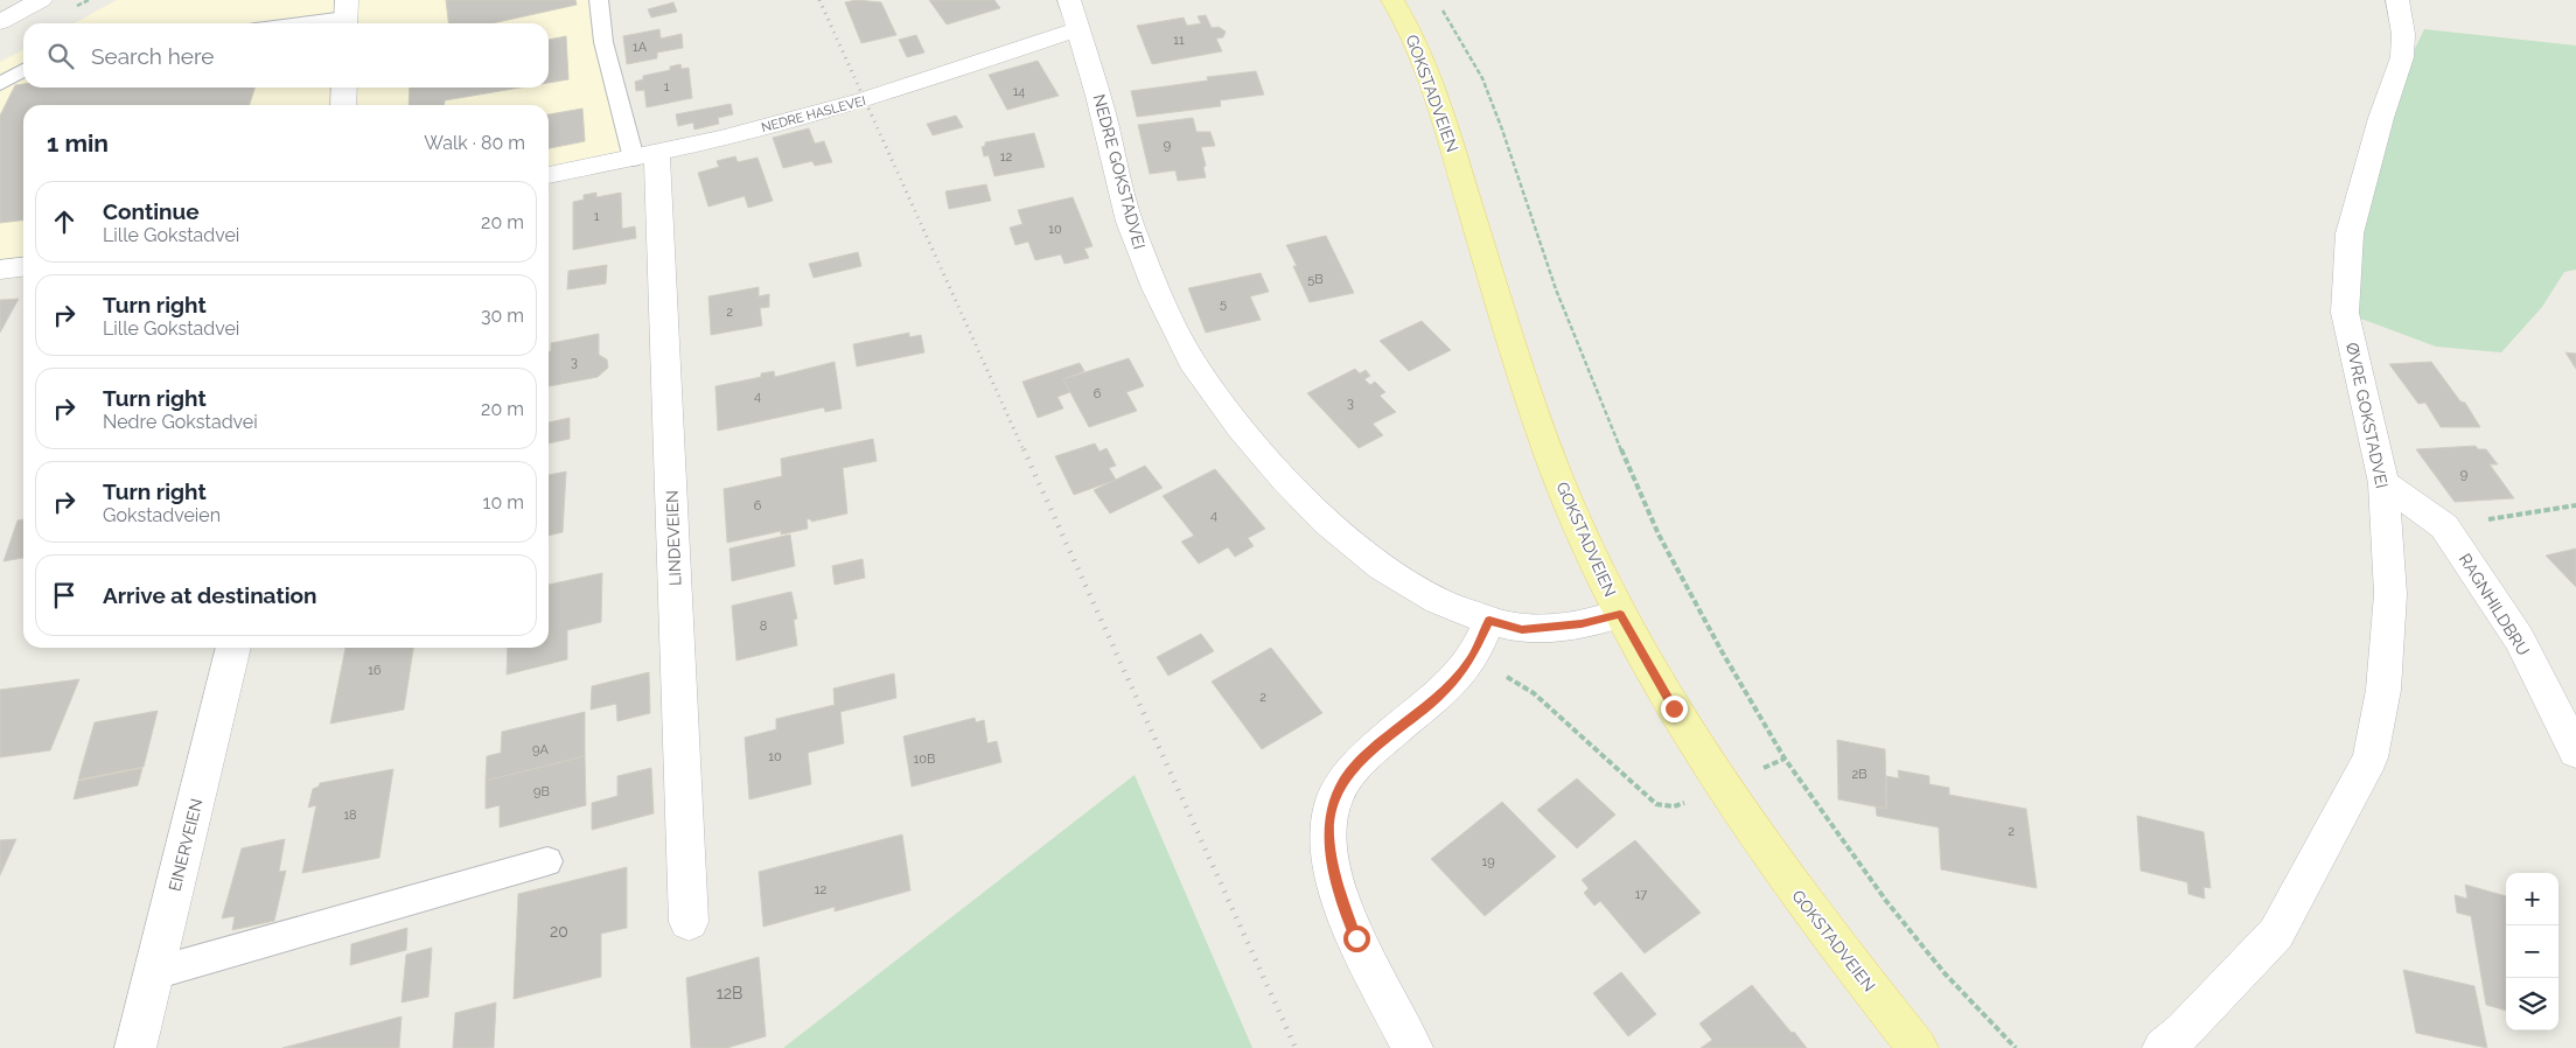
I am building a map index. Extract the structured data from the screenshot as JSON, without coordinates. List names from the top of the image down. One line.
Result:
{"streets":{"main road":["GOKSTADVEIEN"],"street":["NEDRE HASLEVEI","NEDRE GOKSTADVEI","ØVRE GOKSTADVEI","LINDEVEIEN","RAGNHILDBRU","EINERVEIEN"]},"crossings":[["GOKSTADVEIEN","NEDRE GOKSTADVEI"],["NEDRE HASLEVEI","NEDRE GOKSTADVEI"],["NEDRE HASLEVEI","LINDEVEIEN"],["ØVRE GOKSTADVEI","RAGNHILDBRU"]],"house_numbers":["11","1A","1","14","9","12","1","10","5B","5","2","3","6","4","3","9","6","4","8","16","2","9A","10","10B","2B","9B","18","2","19","12","17","20","12B"],"page":{"search":"Search here","heading":["1 min","Walk · 80 m"],"list":[["Continue","Lille Gokstadvei","20 m"],["Turn right","Lille Gokstadvei","30 m"],["Turn right","Nedre Gokstadvei","20 m"],["Turn right","Gokstadveien","10 m"],"Arrive at destination"],"map_buttons":["+","−"]}}
